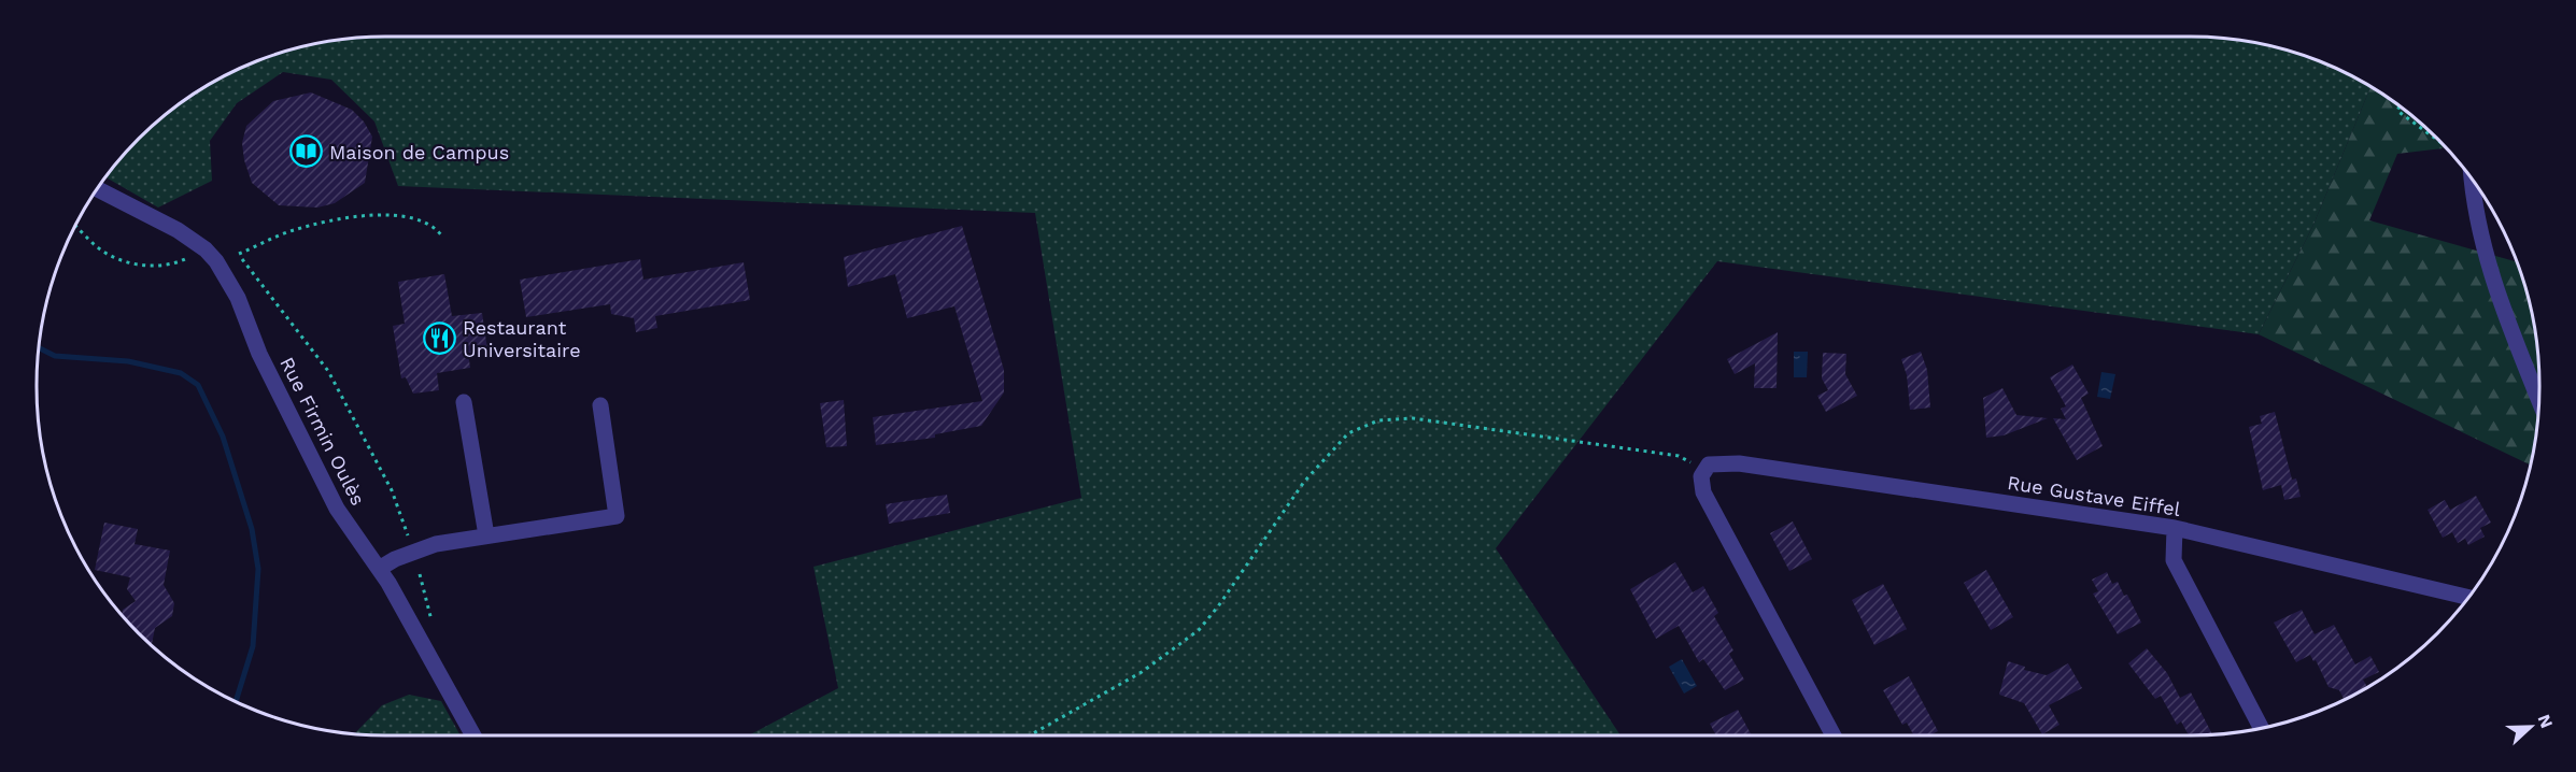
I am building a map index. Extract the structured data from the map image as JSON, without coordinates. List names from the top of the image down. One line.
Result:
{"streets":{"street":["Rue Firmin Oulès","Rue Gustave Eiffel"]},"places":{"library":["Maison de Campus"],"restaurant":["Restaurant Universitaire"]},"north":"right"}
